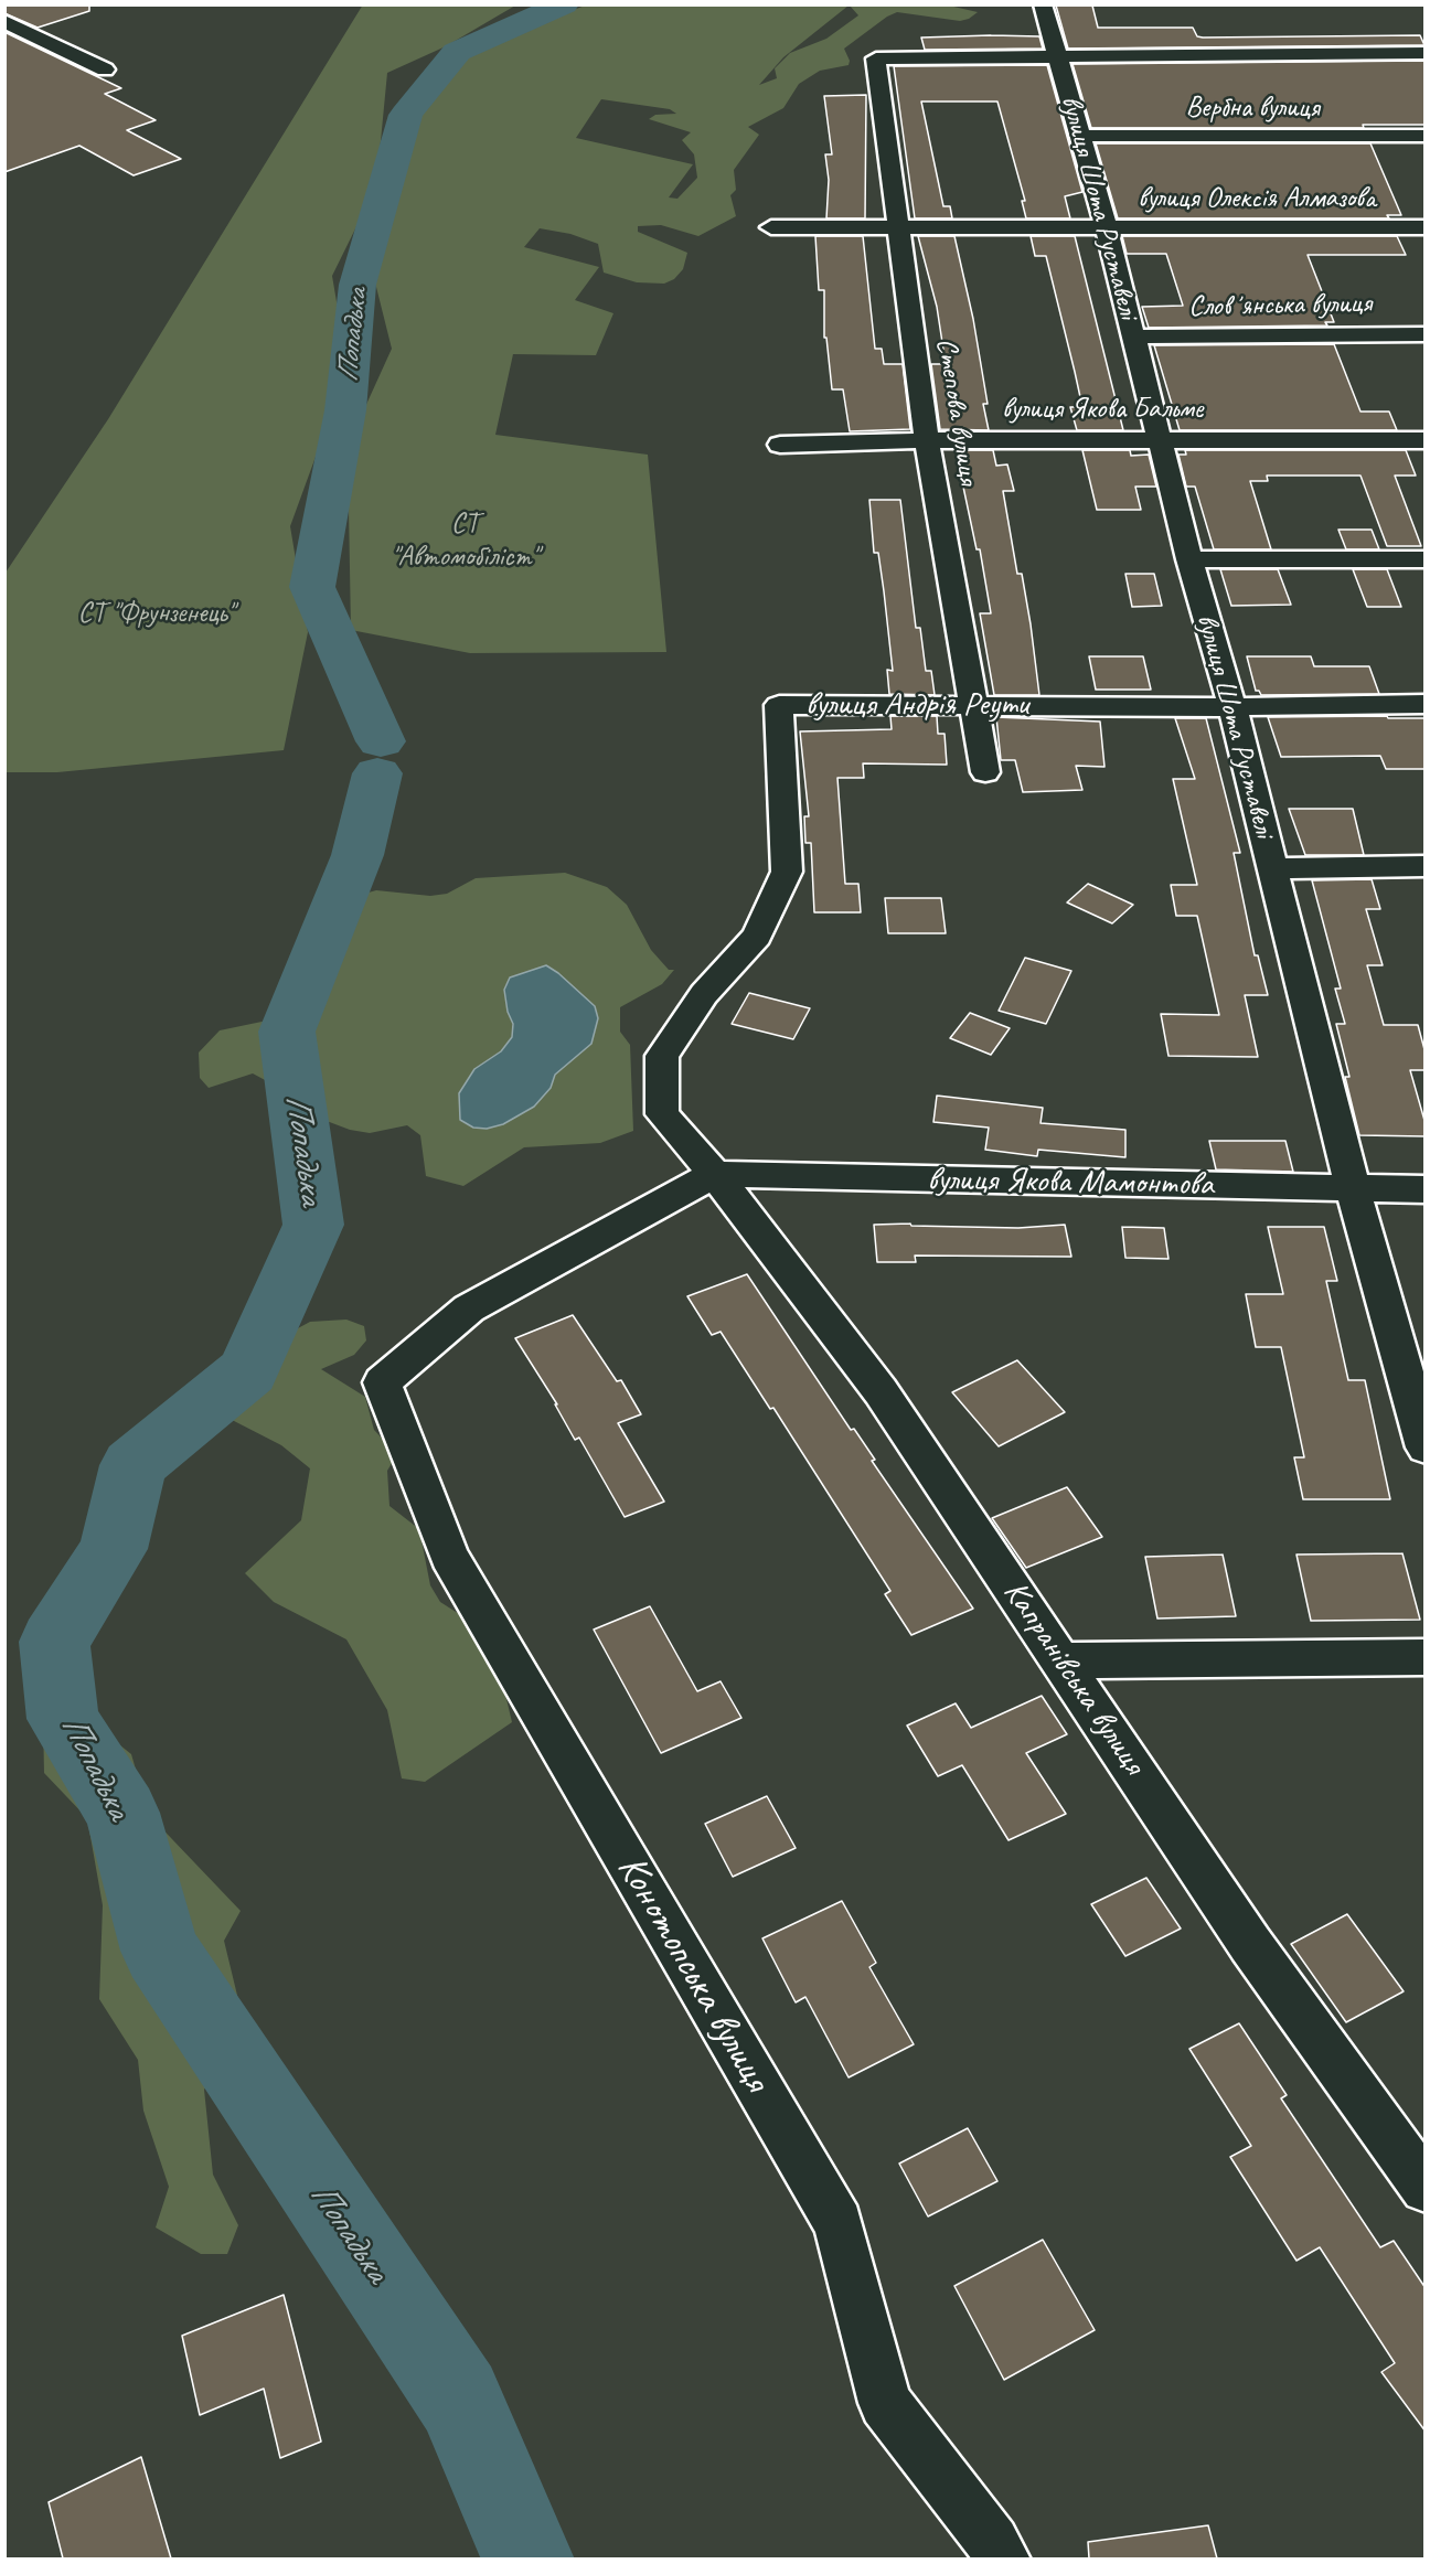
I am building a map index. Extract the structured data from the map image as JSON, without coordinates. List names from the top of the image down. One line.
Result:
{"streets":{"street":["Вербна вулиця","вулиця Олексія Алмазова","вулиця Шота Руставелі","Словʼянська вулиця","вулиця Якова Бальме","Степова вулиця","вулиця Андрія Реути","вулиця Якова Мамонтова","Капранівська вулиця","Конотопська вулиця"]},"crossings":[["Вербна вулиця","вулиця Шота Руставелі"],["вулиця Олексія Алмазова","вулиця Шота Руставелі"],["вулиця Олексія Алмазова","Степова вулиця"],["вулиця Шота Руставелі","Словʼянська вулиця"],["вулиця Шота Руставелі","вулиця Якова Бальме"],["вулиця Шота Руставелі","Степова вулиця"],["вулиця Шота Руставелі","вулиця Андрія Реути"],["вулиця Шота Руставелі","вулиця Якова Мамонтова"],["вулиця Якова Бальме","Степова вулиця"],["Степова вулиця","вулиця Андрія Реути"],["вулиця Андрія Реути","вулиця Якова Мамонтова"],["вулиця Андрія Реути","Капранівська вулиця"],["вулиця Андрія Реути","Конотопська вулиця"],["вулиця Якова Мамонтова","Капранівська вулиця"],["вулиця Якова Мамонтова","Конотопська вулиця"],["Капранівська вулиця","Конотопська вулиця"]],"water":["Попадька"],"parks":["СТ \"Автомобіліст\"","СТ \"Фрунзенець\""]}
